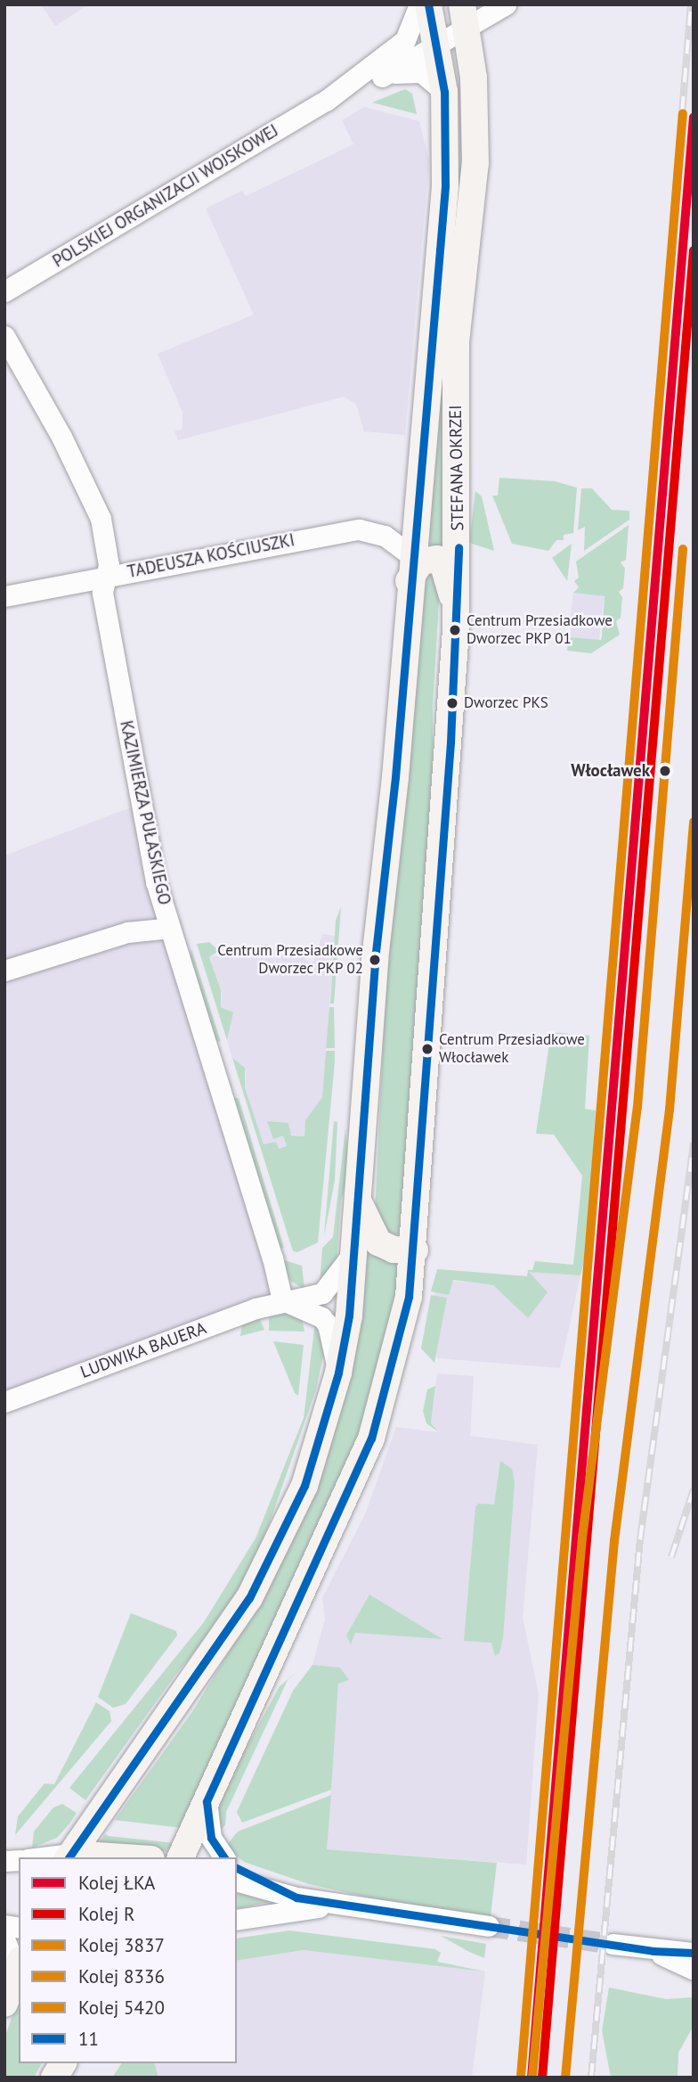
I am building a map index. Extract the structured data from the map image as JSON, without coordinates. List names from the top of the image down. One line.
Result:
{"streets":{"main road":["STEFANA OKRZEI"],"street":["POLSKIEJ ORGANIZACJI WOJSKOWEJ","TADEUSZA KOŚCIUSZKI","KAZIMIERZA PUŁASKIEGO","LUDWIKA BAUERA"]},"crossings":[["POLSKIEJ ORGANIZACJI WOJSKOWEJ","STEFANA OKRZEI"],["STEFANA OKRZEI","TADEUSZA KOŚCIUSZKI"],["STEFANA OKRZEI","LUDWIKA BAUERA"],["TADEUSZA KOŚCIUSZKI","KAZIMIERZA PUŁASKIEGO"],["KAZIMIERZA PUŁASKIEGO","LUDWIKA BAUERA"]],"places":["Centrum Przesiadkowe Dworzec PKP 01","Dworzec PKS","Włocławek","Centrum Przesiadkowe Dworzec PKP 02","Centrum Przesiadkowe Włocławek"],"lines":["transit line 11","rail line 3837","rail line ŁKA","rail line R","rail line 8336","rail line 5420"],"legend":["Kolej ŁKA","Kolej R","Kolej 3837","Kolej 8336","Kolej 5420","11"]}
